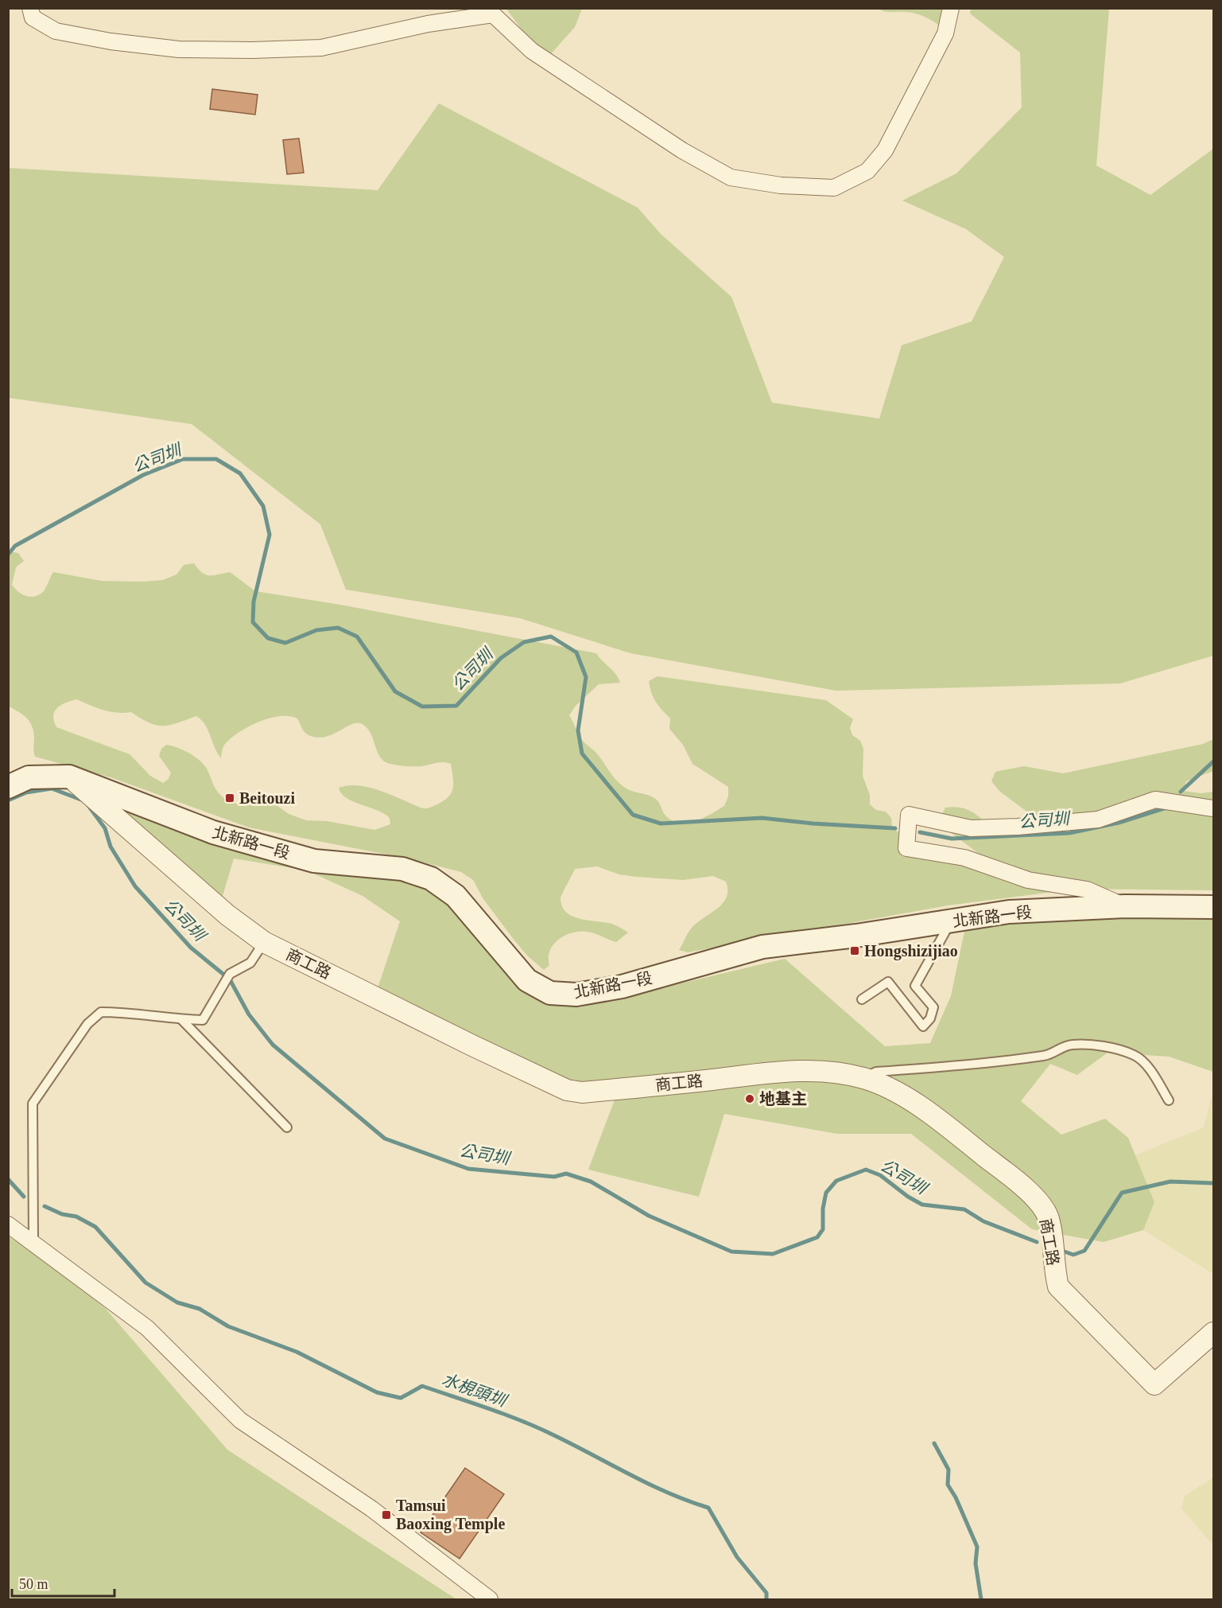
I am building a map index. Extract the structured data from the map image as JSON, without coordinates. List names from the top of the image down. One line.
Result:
{"streets":{"main road":["北新路一段"],"street":["商工路"]},"crossings":[["北新路一段","商工路"]],"water":["公司圳","水梘頭圳"],"places":{"transit":["Beitouzi","Hongshizijiao","Tamsui Baoxing Temple"],"other":["地基主"]},"scale_bar":"50 m"}
